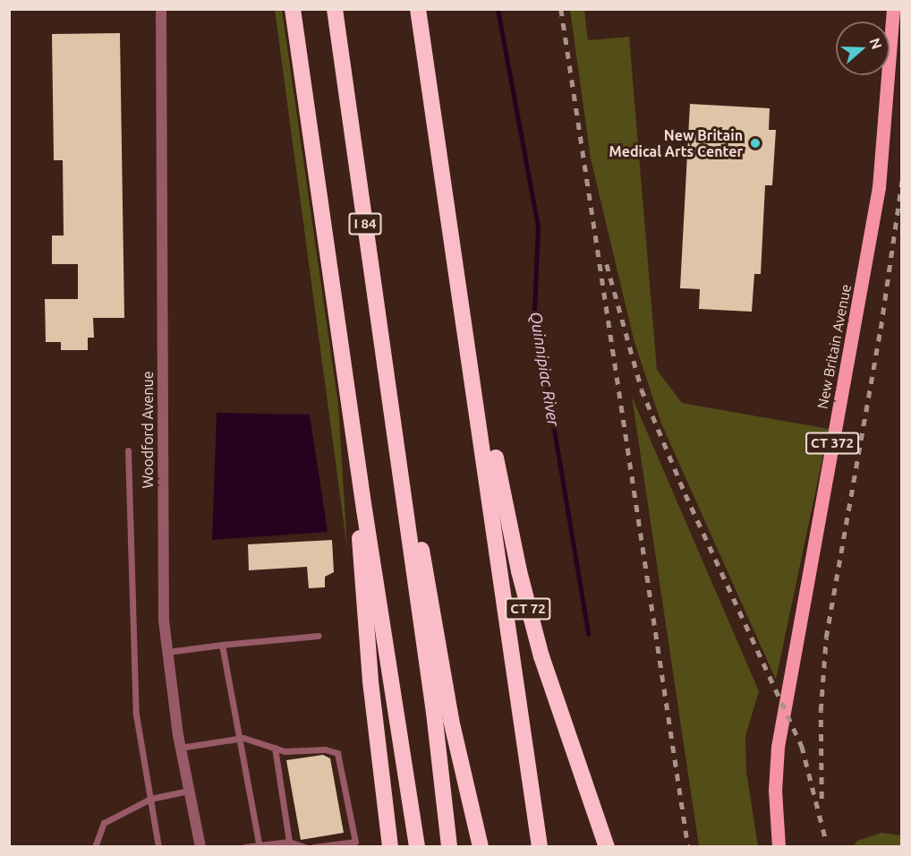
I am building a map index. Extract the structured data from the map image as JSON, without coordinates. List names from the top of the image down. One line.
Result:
{"streets":{"highway":["I 84","CT 72"],"main road":["New Britain Avenue","CT 372"],"street":["Woodford Avenue"]},"water":["Quinnipiac River"],"places":["New Britain Medical Arts Center"],"north":"right"}
